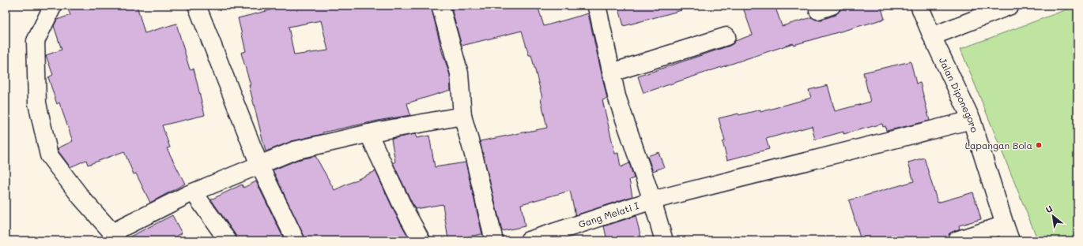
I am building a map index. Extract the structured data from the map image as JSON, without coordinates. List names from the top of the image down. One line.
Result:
{"streets":{"street":["Jalan Diponegoro","Gang Melati I"]},"crossings":[["Jalan Diponegoro","Gang Melati I"]],"places":["Lapangan Bola"],"north":"top left"}
